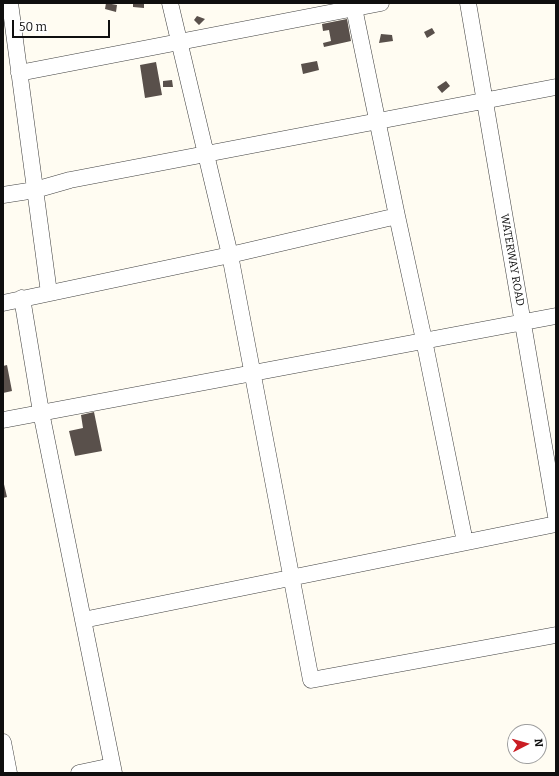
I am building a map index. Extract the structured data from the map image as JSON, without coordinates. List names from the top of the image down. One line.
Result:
{"streets":{"street":["WATERWAY ROAD"]},"scale_bar":"50 m","north":"right"}
